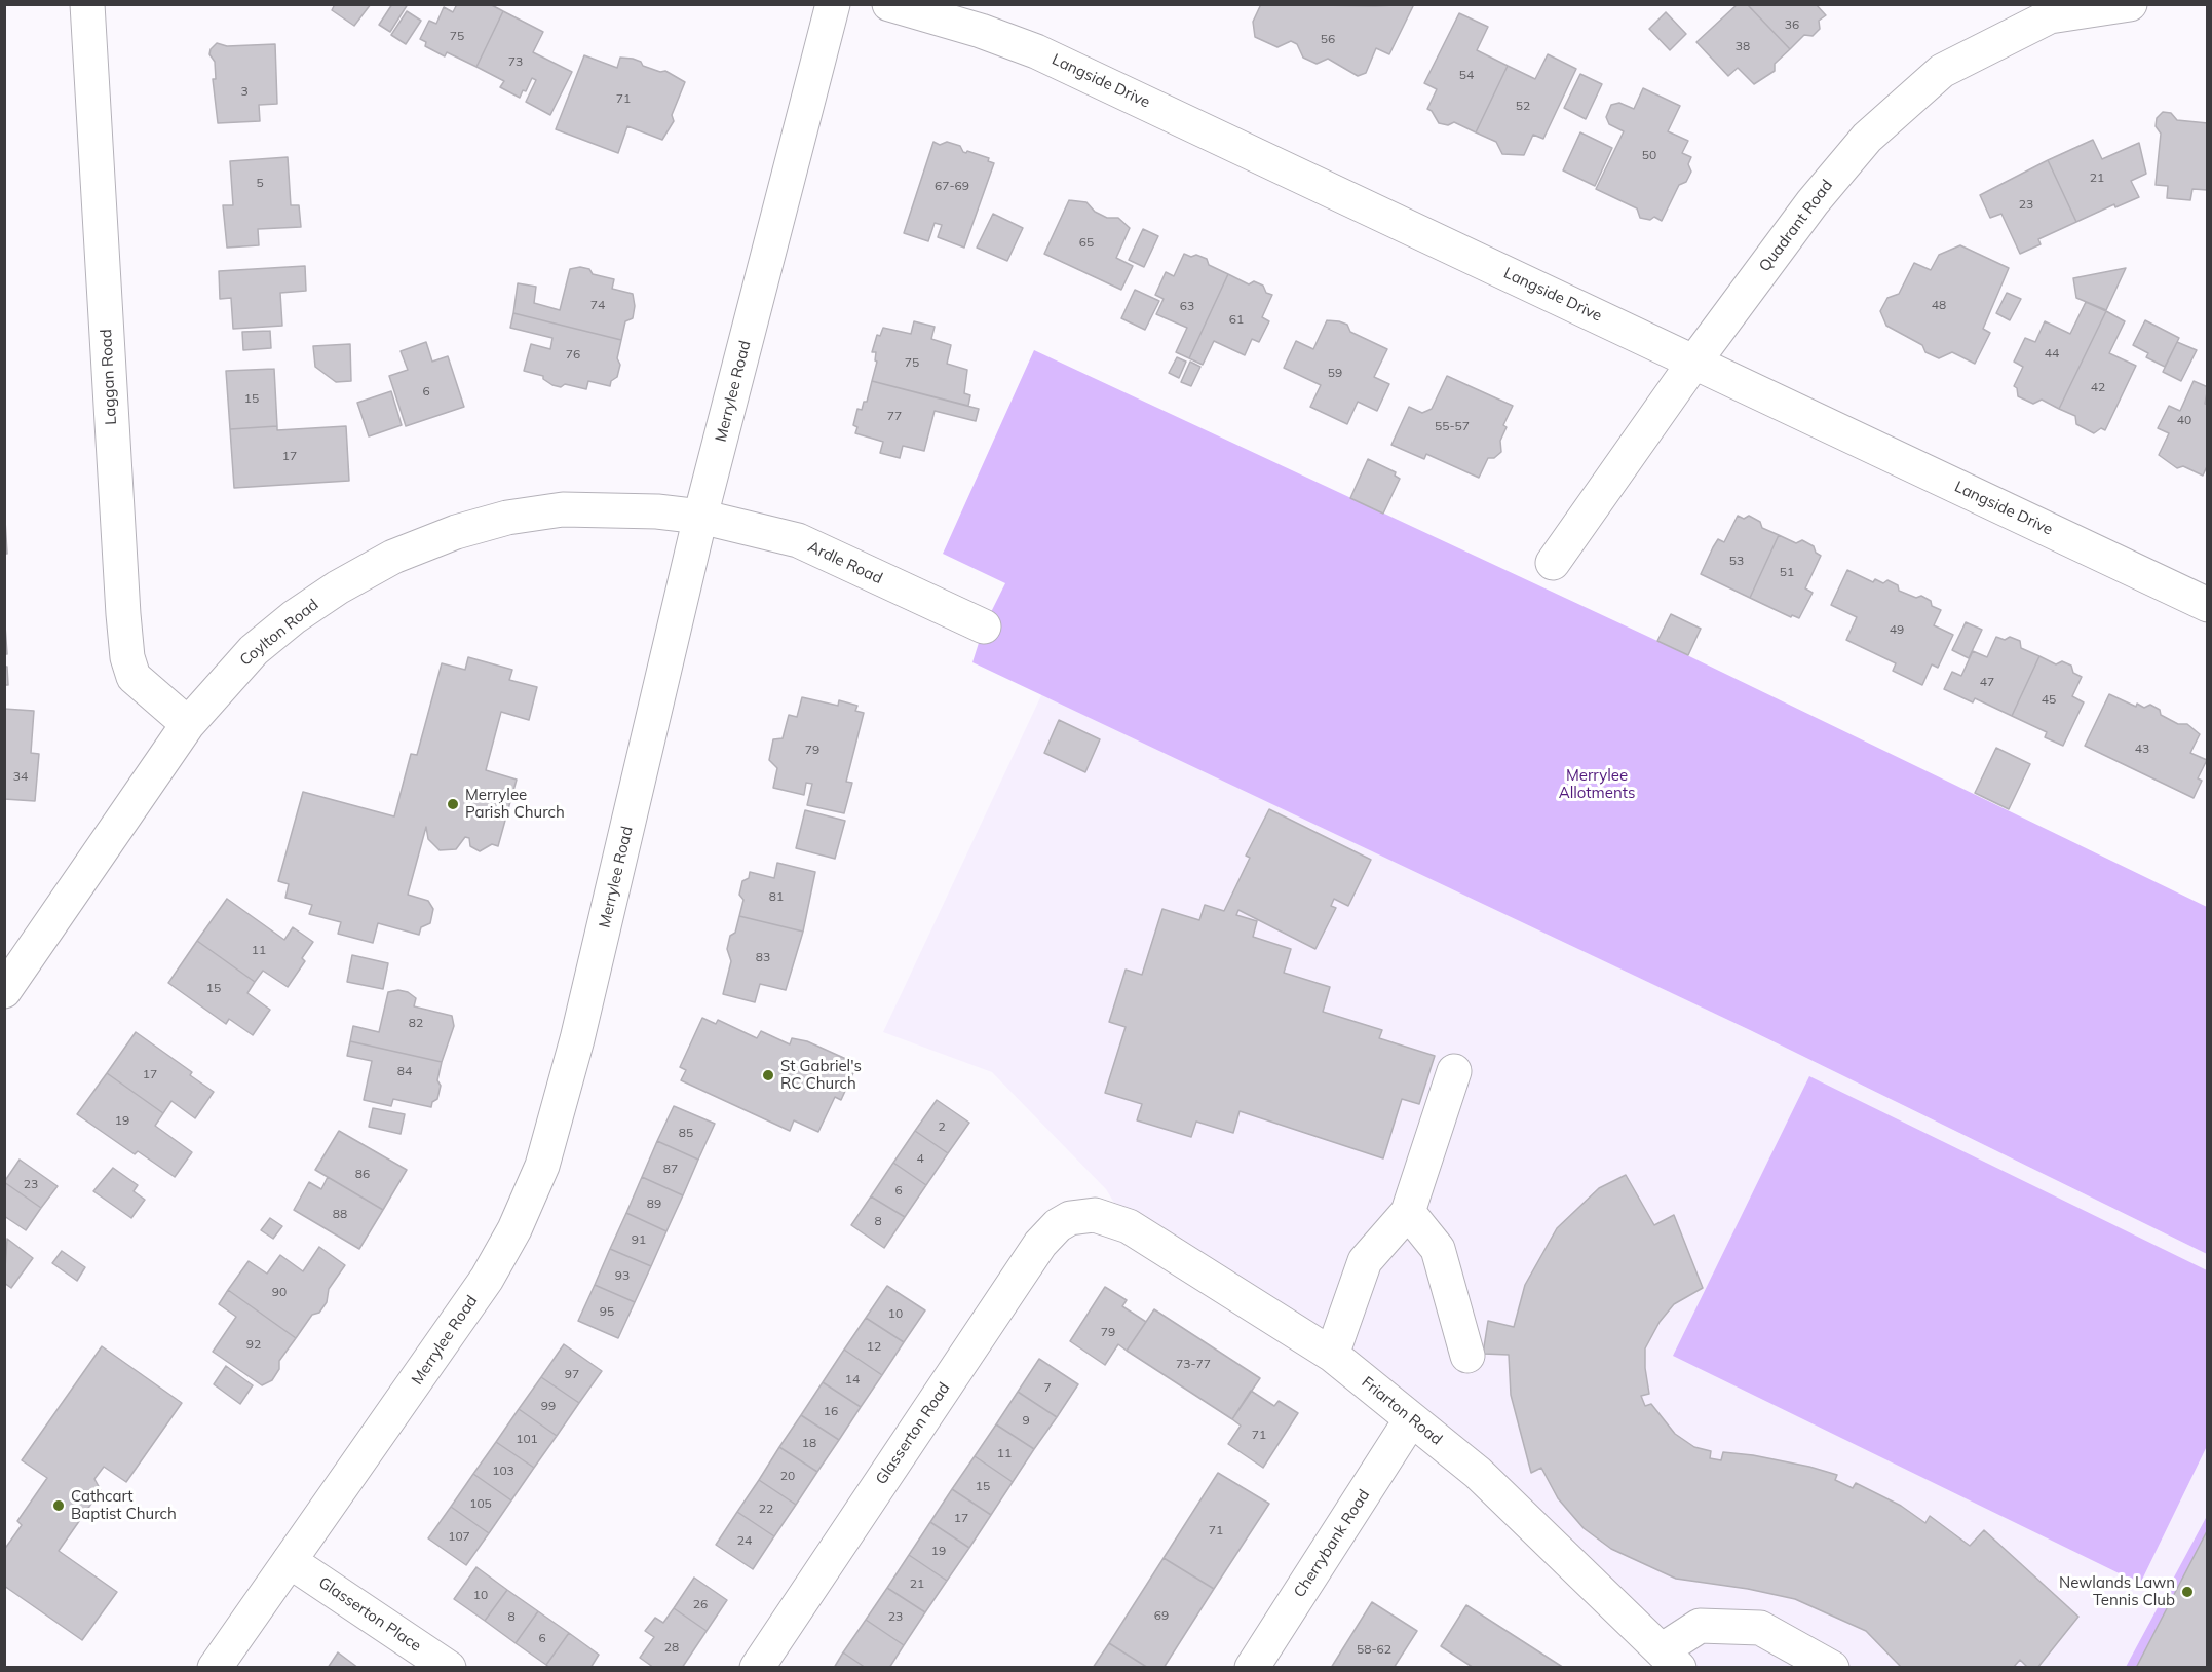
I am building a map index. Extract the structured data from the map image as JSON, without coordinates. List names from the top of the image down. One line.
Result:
{"streets":{"street":["Langside Drive","Quadrant Road","Laggan Road","Merrylee Road","Ardle Road","Coylton Road","Friarton Road","Glasserton Road","Cherrybank Road","Glasserton Place"]},"crossings":[["Langside Drive","Quadrant Road"],["Laggan Road","Coylton Road"],["Merrylee Road","Ardle Road"],["Merrylee Road","Coylton Road"],["Merrylee Road","Glasserton Place"],["Ardle Road","Coylton Road"],["Friarton Road","Glasserton Road"],["Friarton Road","Cherrybank Road"]],"parks":["Merrylee Allotments"],"places":["Merrylee Parish Church","St Gabriel's RC Church","Cathcart Baptist Church","Newlands Lawn Tennis Club"],"house_numbers":["36","75","56","38","73","54","3","71","52","50","21","5","67-69","23","65","74","48","63","61","44","76","75","59","42","6","15","77","40","55-57","17","53","51","49","47","45","43","79","34","81","11","83","15","82","84","17","19","2","85","4","87","86","23","6","89","88","8","91","93","90","95","10","79","92","12","73-77","97","14","7","99","16","9","71","101","18","11","103","20","15","105","22","17","71","107","24","19","21","10","26","69","8","23","6","28","58-62"]}
